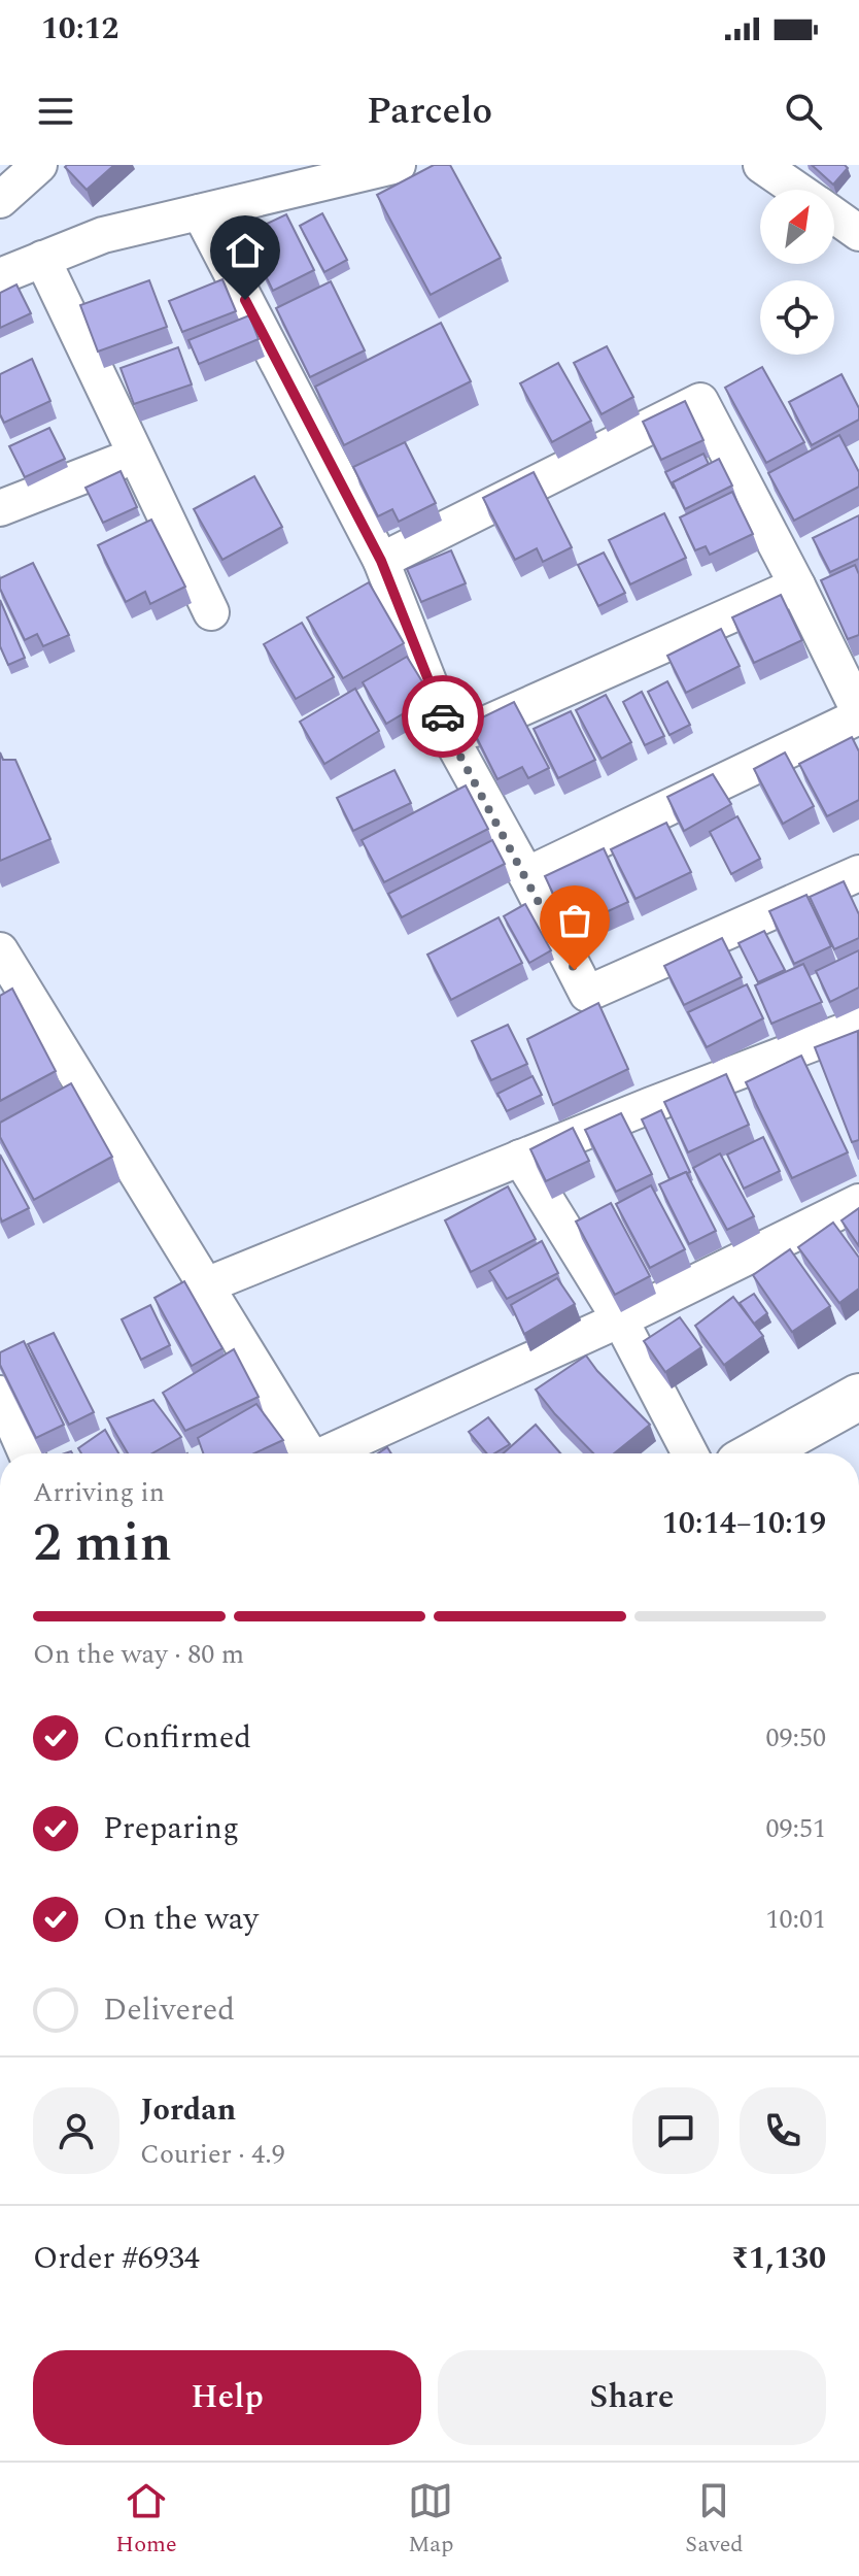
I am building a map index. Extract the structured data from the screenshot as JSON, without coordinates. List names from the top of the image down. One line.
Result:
{"north":"top right","page":{"status":"10:12","header":"Parcelo","heading":["2 min","Arriving in","10:14–10:19"],"panel":["Jordan","Courier · 4.9","Order #6934","₹1,130"],"bar":"On the way · 80 m","list":[["Confirmed","09:50"],["Preparing","09:51"],["On the way","10:01"],"Delivered"],"buttons":["Help","Share"],"tabs":["Home","Map","Saved"]}}
